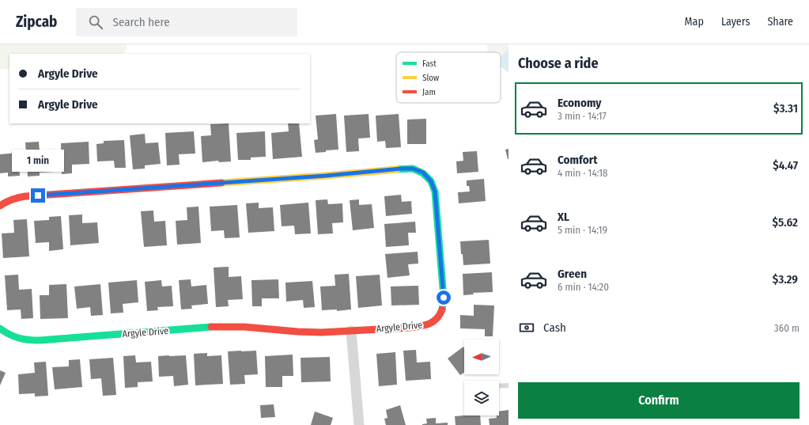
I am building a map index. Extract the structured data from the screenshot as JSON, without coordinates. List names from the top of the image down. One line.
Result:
{"streets":{"street":["Argyle Drive"]},"legend":["Fast","Slow","Jam"],"north":"left","page":{"header":"Zipcab","search":"Search here","nav":["Map","Layers","Share"],"heading":"Choose a ride","banner":["Argyle Drive","Argyle Drive"],"list":[{"name":"Economy","note":"3 min · 14:17","value":"$3.31"},{"name":"Comfort","note":"4 min · 14:18","value":"$4.47"},{"name":"XL","note":"5 min · 14:19","value":"$5.62"},{"name":"Green","note":"6 min · 14:20","value":"$3.29"}],"bubble":"1 min","pay":["Cash","360 m"],"buttons":"Confirm"}}
